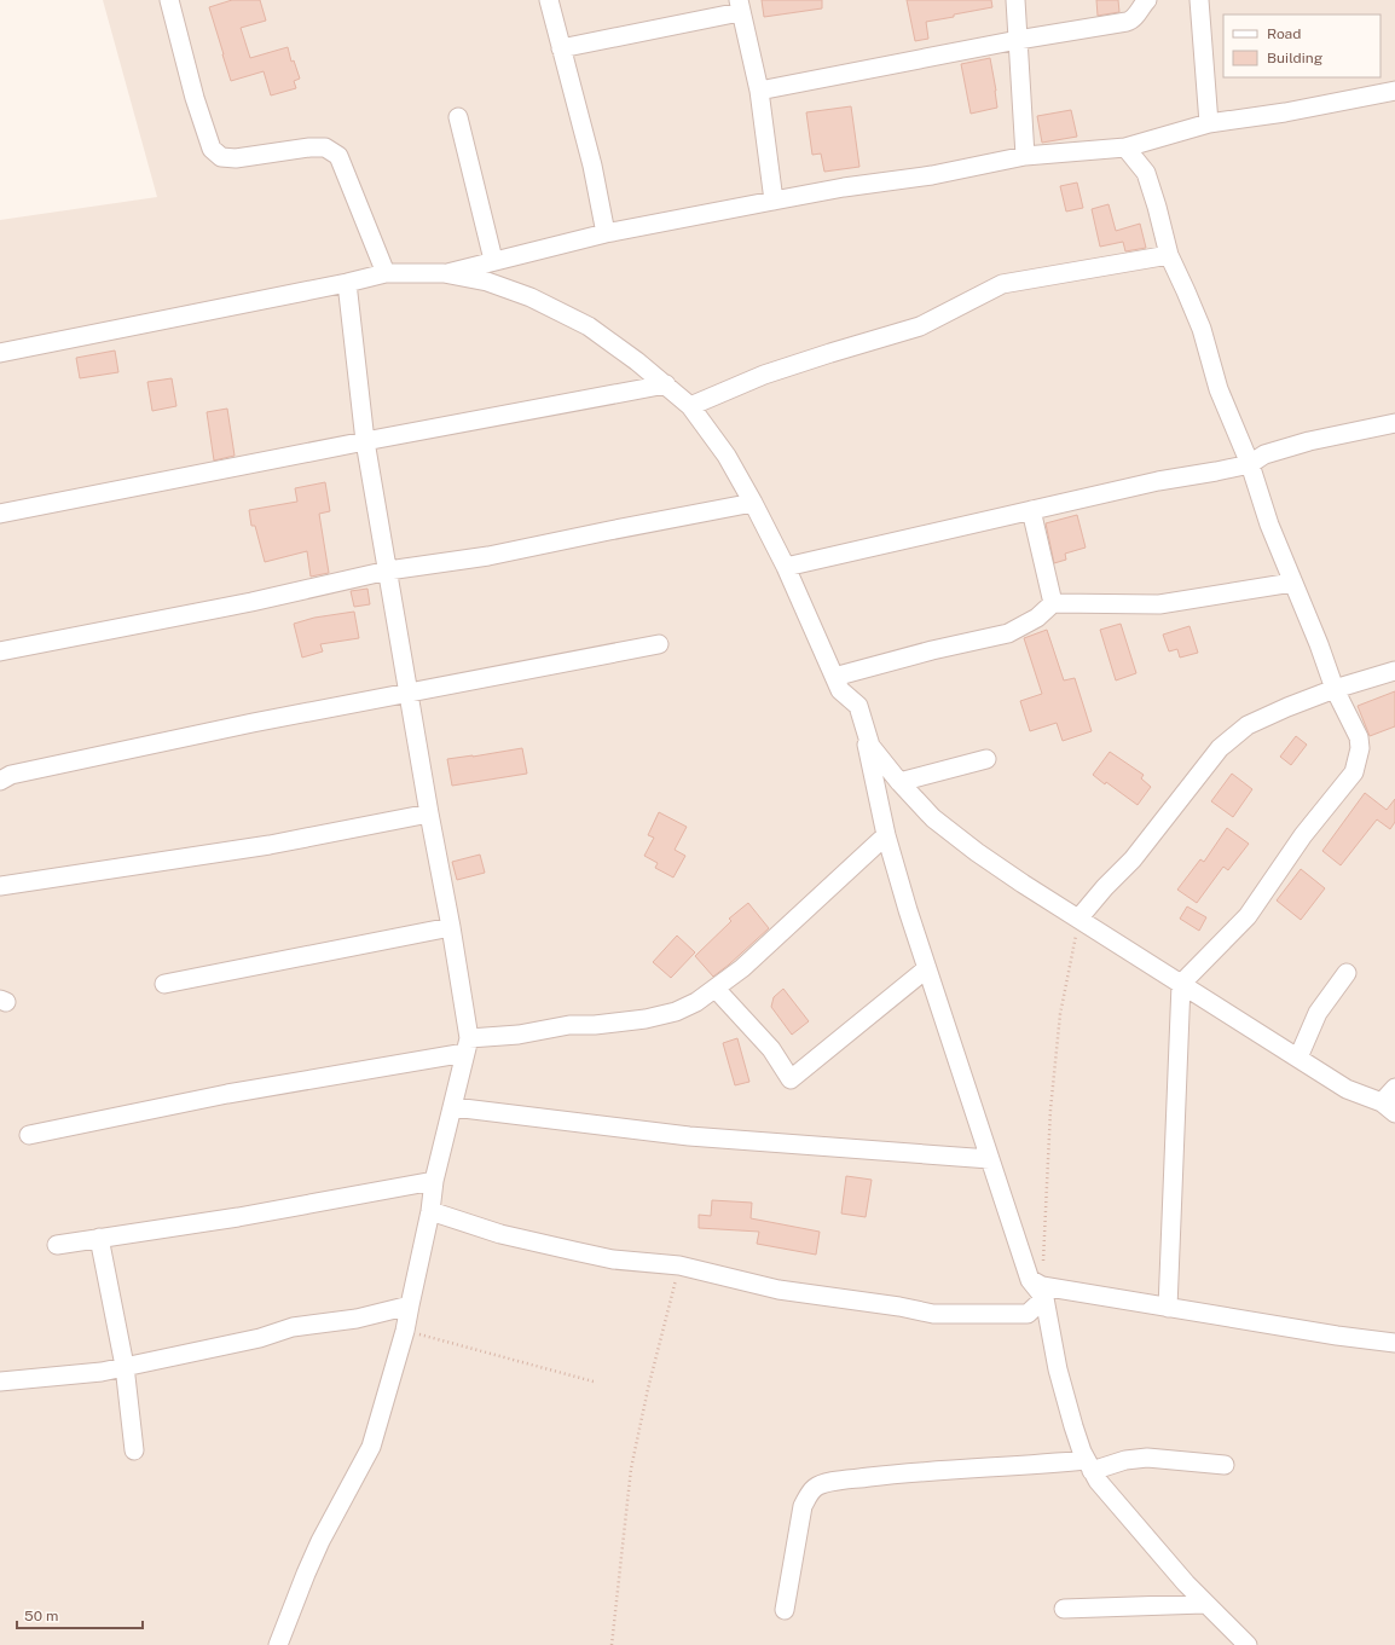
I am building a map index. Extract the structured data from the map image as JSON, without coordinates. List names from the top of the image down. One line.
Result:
{"legend":["Road","Building"],"scale_bar":"50 m"}
